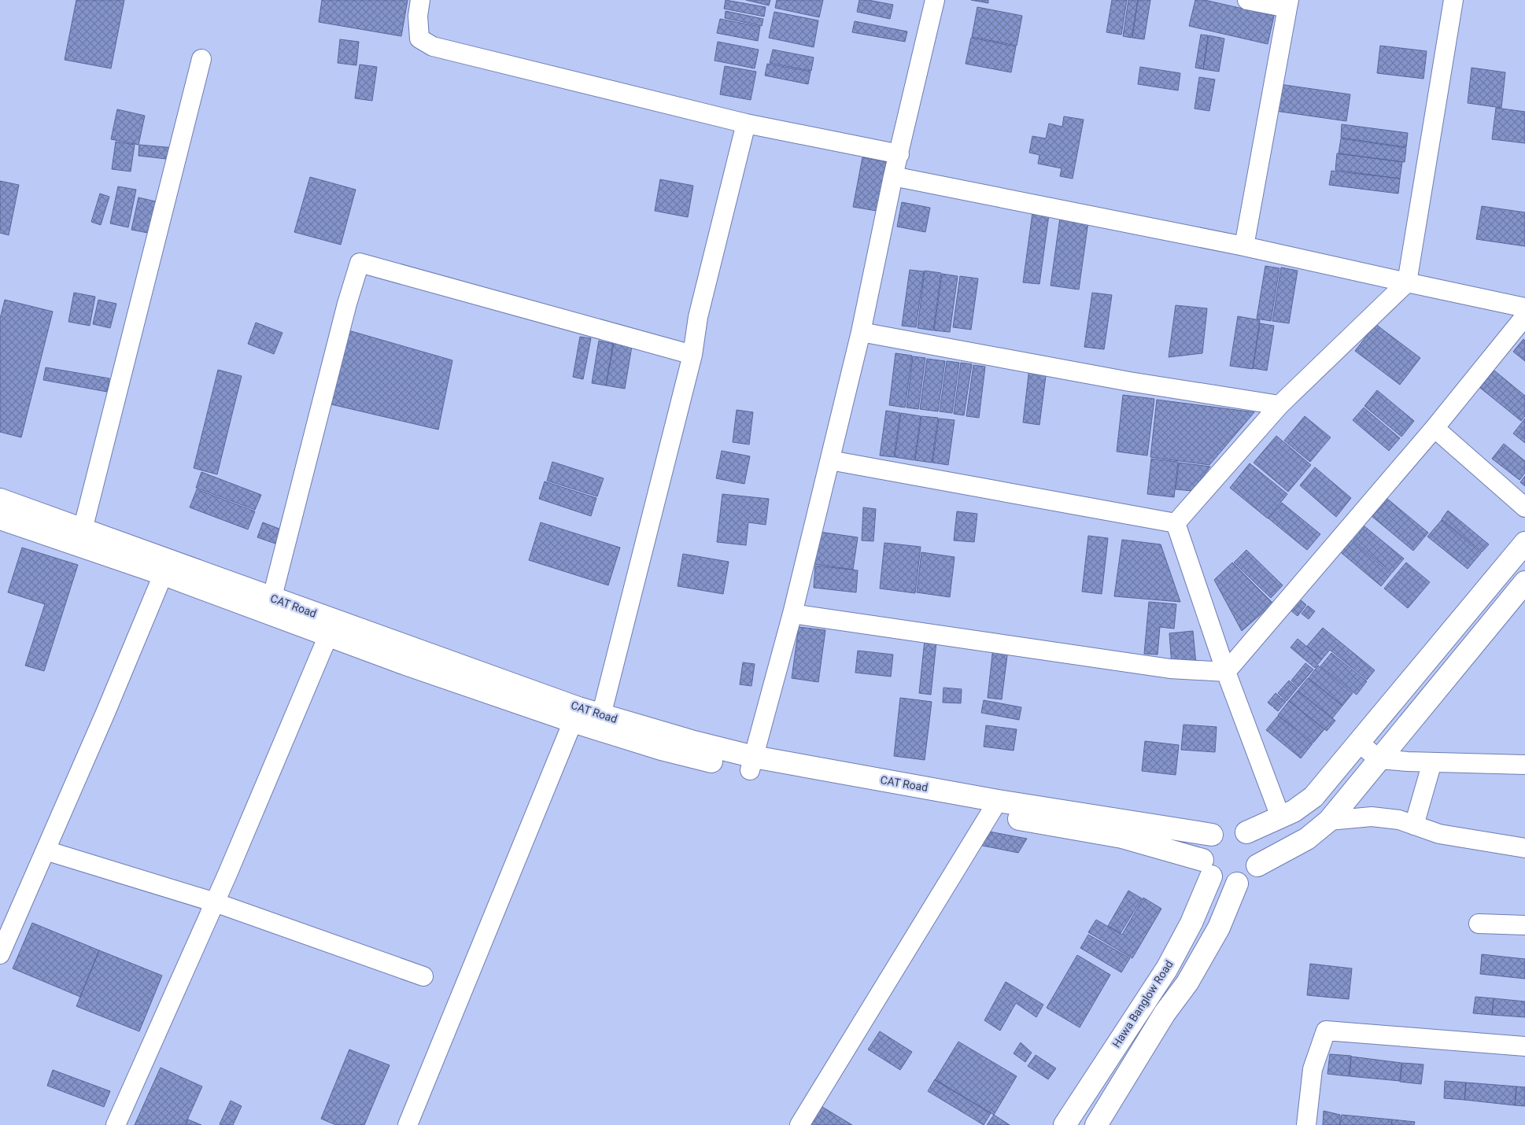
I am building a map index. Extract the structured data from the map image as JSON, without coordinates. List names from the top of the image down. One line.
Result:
{"streets":{"street":["CAT Road","Hawa Banglow Road"]},"crossings":[["CAT Road","Hawa Banglow Road"]]}
